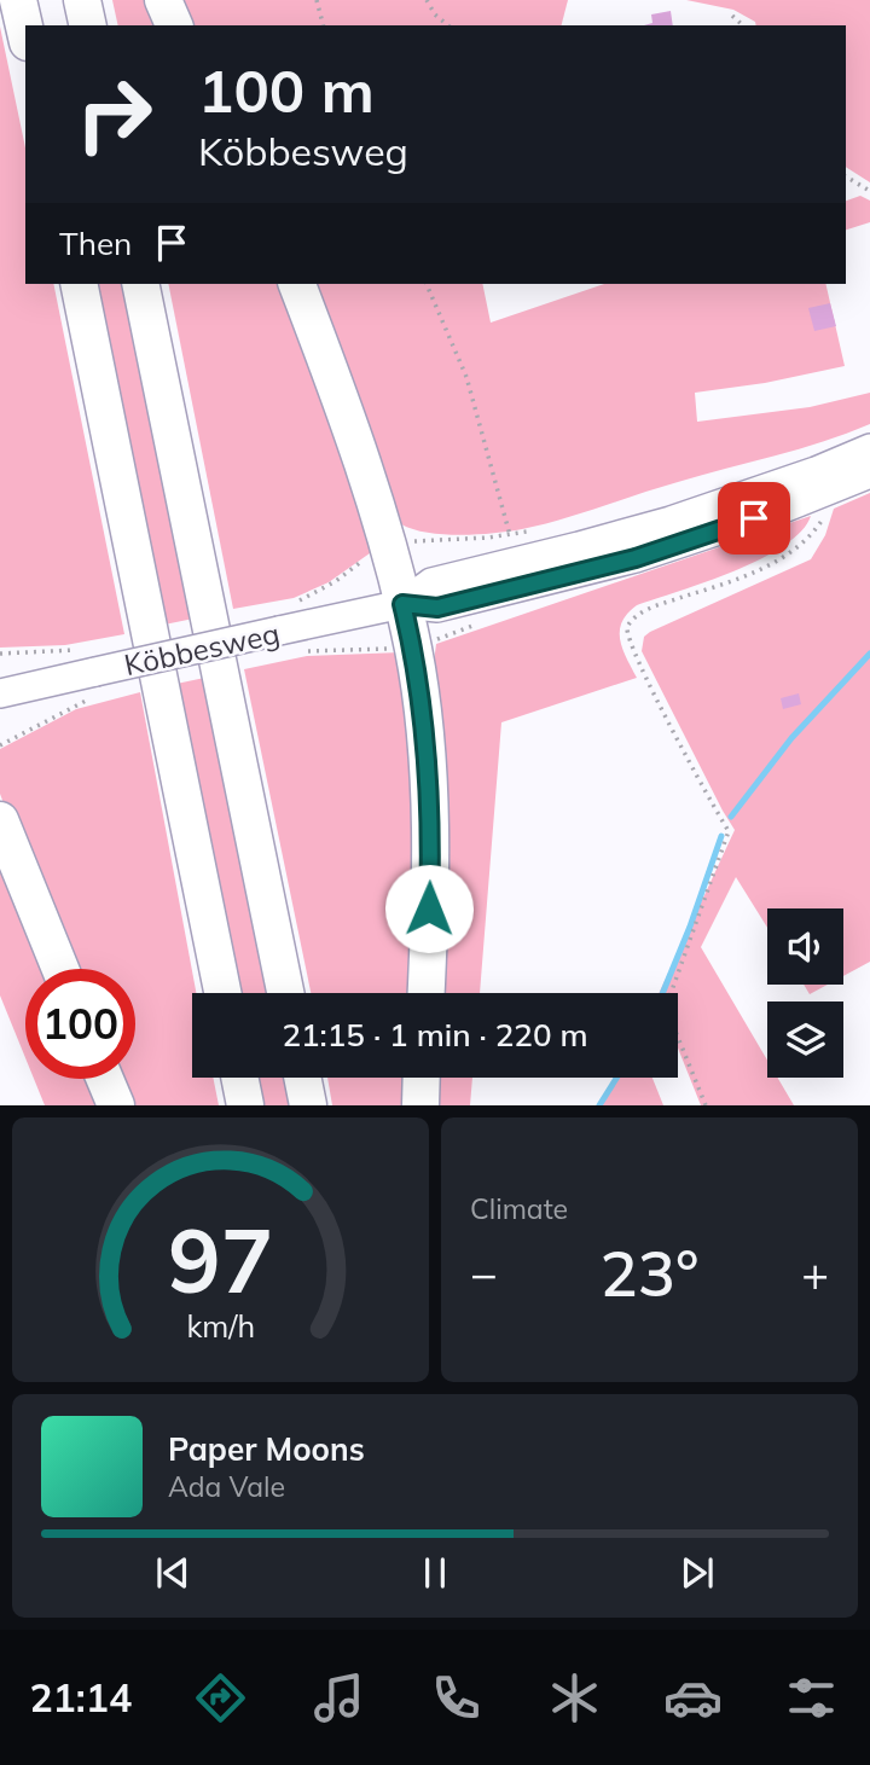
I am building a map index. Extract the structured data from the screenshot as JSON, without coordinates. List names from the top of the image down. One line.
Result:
{"streets":{"main road":["Köbbesweg"]},"page":{"turn":["100 m","Köbbesweg"],"then":"Then","limit":"100","trip":"21:15 · 1 min · 220 m","tile":"Climate","heat":["−","23°","+"],"song":["Paper Moons","Ada Vale"],"tabs":"21:14","gauge":["97","km/h"]}}
